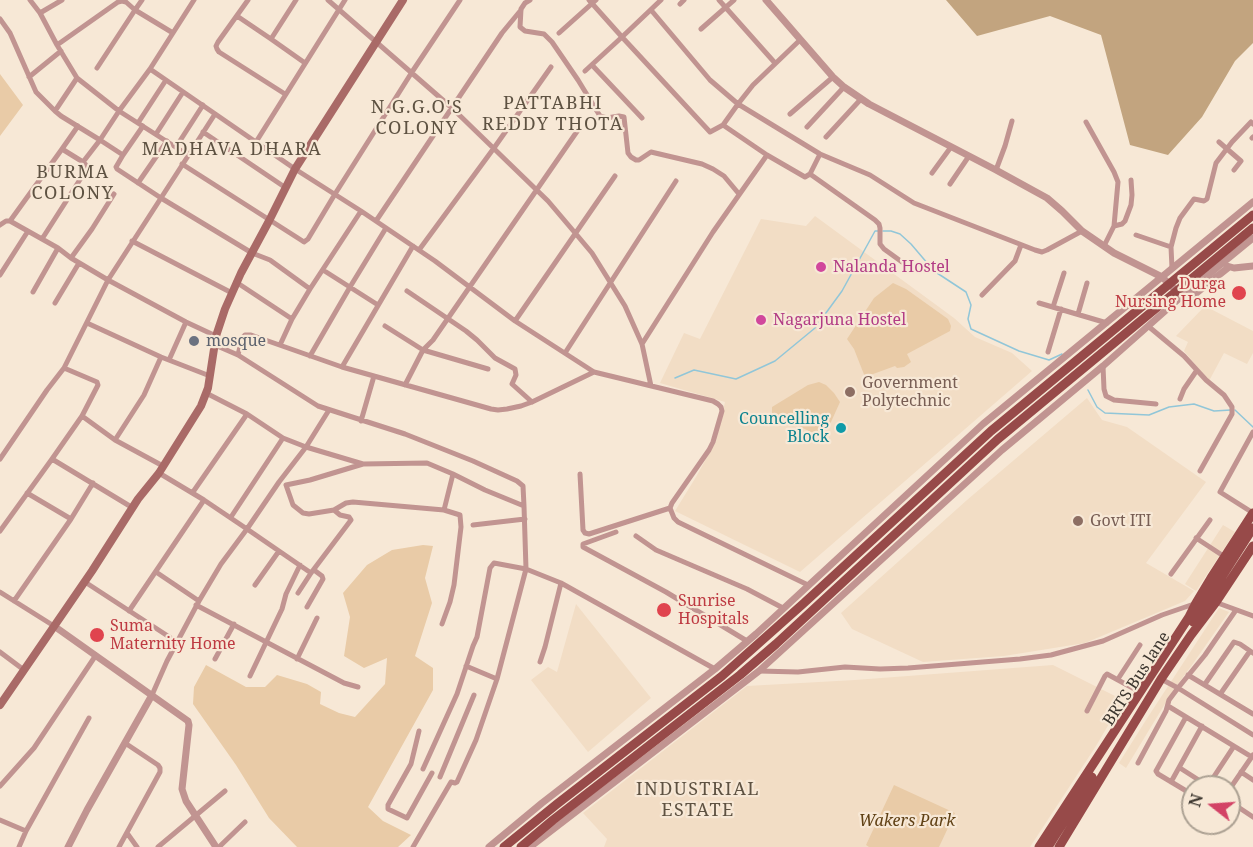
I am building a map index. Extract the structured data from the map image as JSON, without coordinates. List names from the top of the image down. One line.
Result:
{"streets":{"main road":["BRTS Bus lane"]},"districts":["PATTABHI REDDY THOTA","N.G.G.O'S COLONY","MADHAVA DHARA","BURMA COLONY","INDUSTRIAL ESTATE"],"parks":["Wakers Park"],"places":["Nalanda Hostel","Durga Nursing Home","Nagarjuna Hostel","mosque","Government Polytechnic","Councelling Block","Govt ITI","Sunrise Hospitals","Suma Maternity Home"],"north":"left"}
